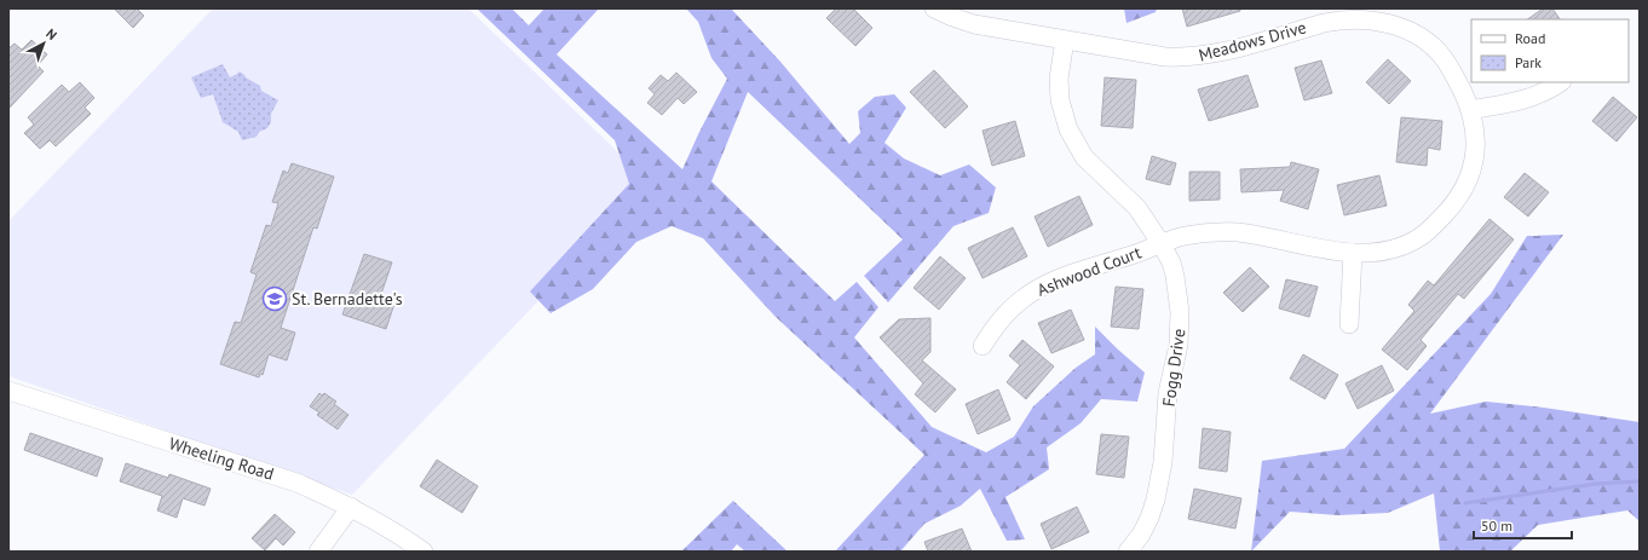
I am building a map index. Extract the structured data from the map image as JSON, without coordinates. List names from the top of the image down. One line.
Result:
{"streets":{"street":["Meadows Drive","Ashwood Court","Fogg Drive","Wheeling Road"]},"crossings":[["Meadows Drive","Ashwood Court"],["Meadows Drive","Fogg Drive"],["Ashwood Court","Fogg Drive"]],"places":{"school or university":["St. Bernadette's"]},"legend":["Road","Park"],"scale_bar":"50 m","north":"top right"}
